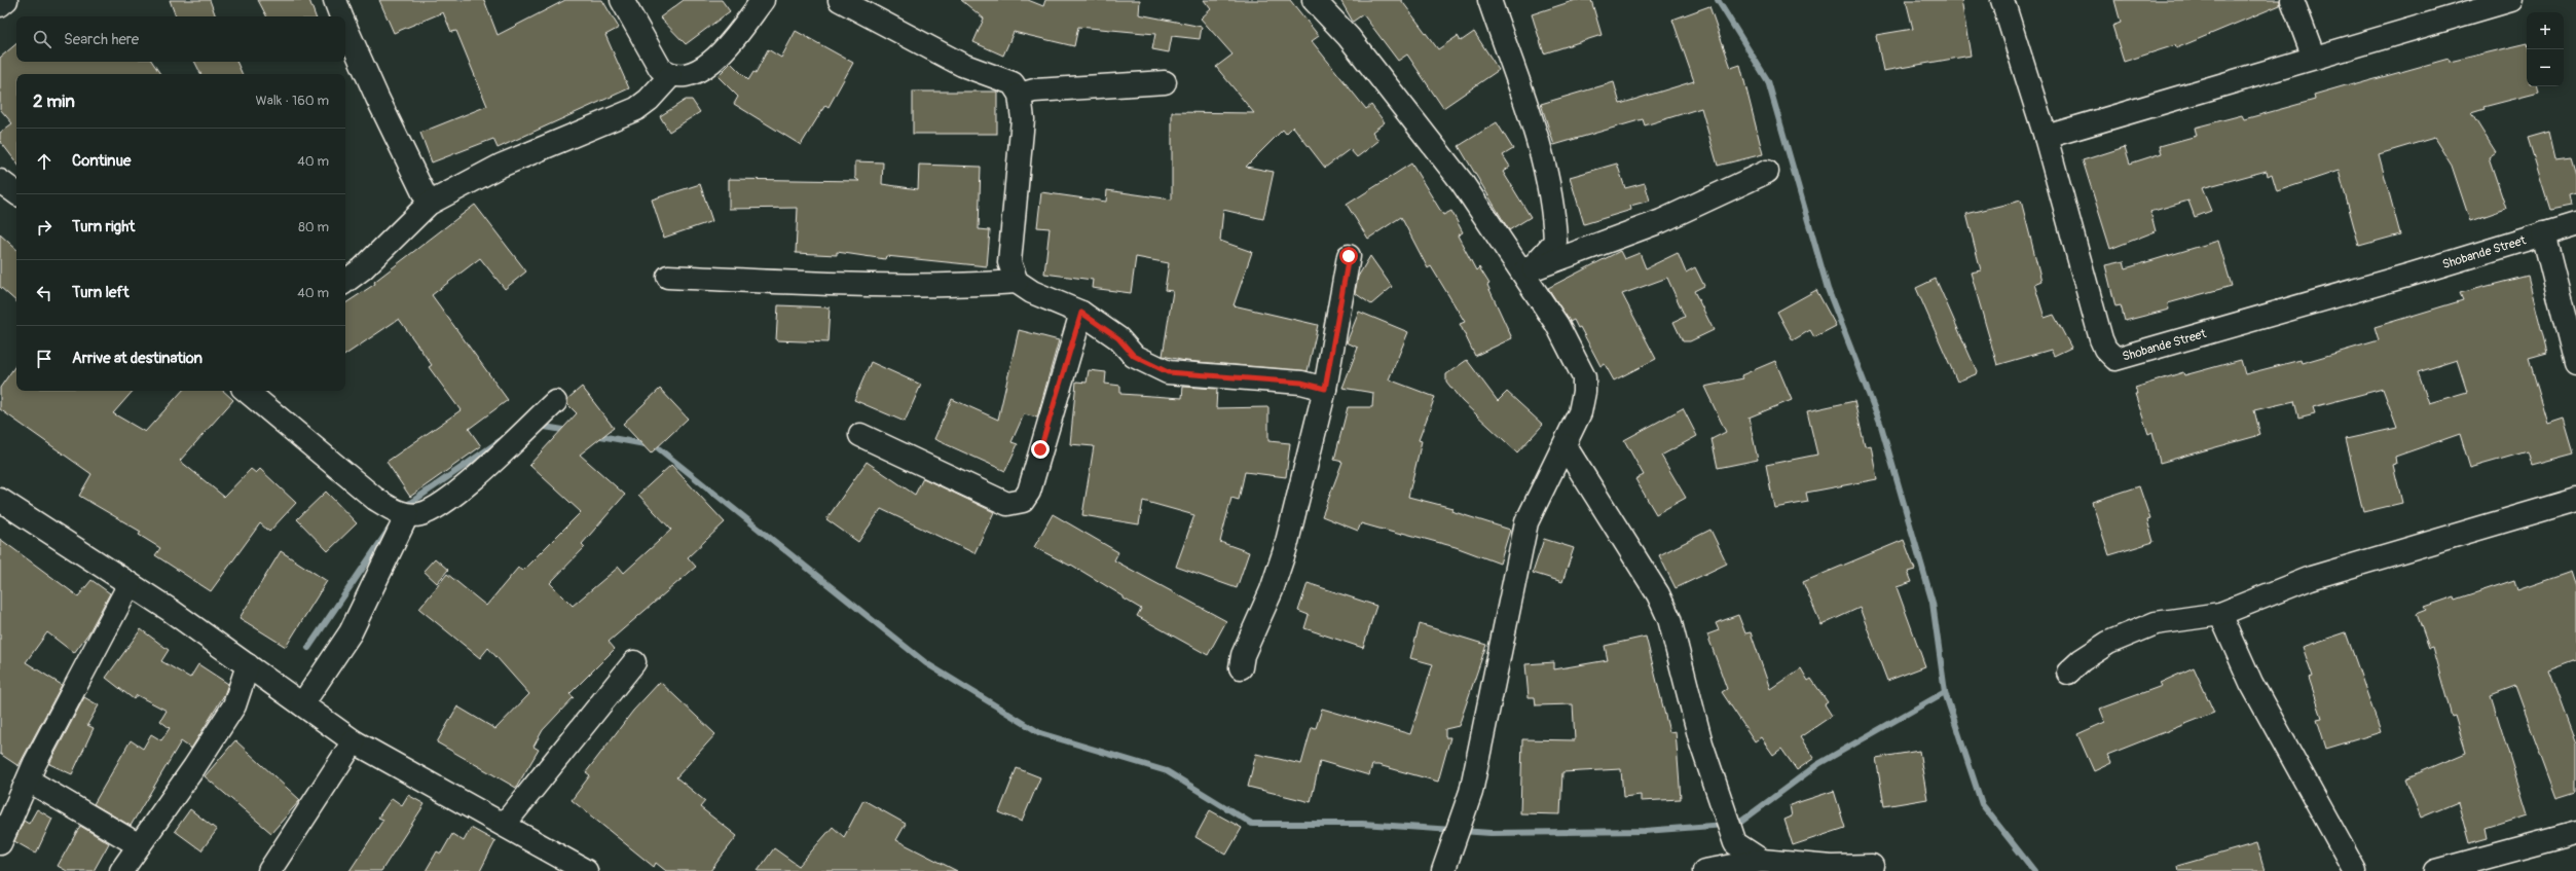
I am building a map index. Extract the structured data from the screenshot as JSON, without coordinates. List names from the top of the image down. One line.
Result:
{"streets":{"street":["Shobande Street"]},"page":{"map_buttons":["+","−"],"search":"Search here","heading":["2 min","Walk · 160 m"],"list":[["Continue","40 m"],["Turn right","80 m"],["Turn left","40 m"],"Arrive at destination"]}}
